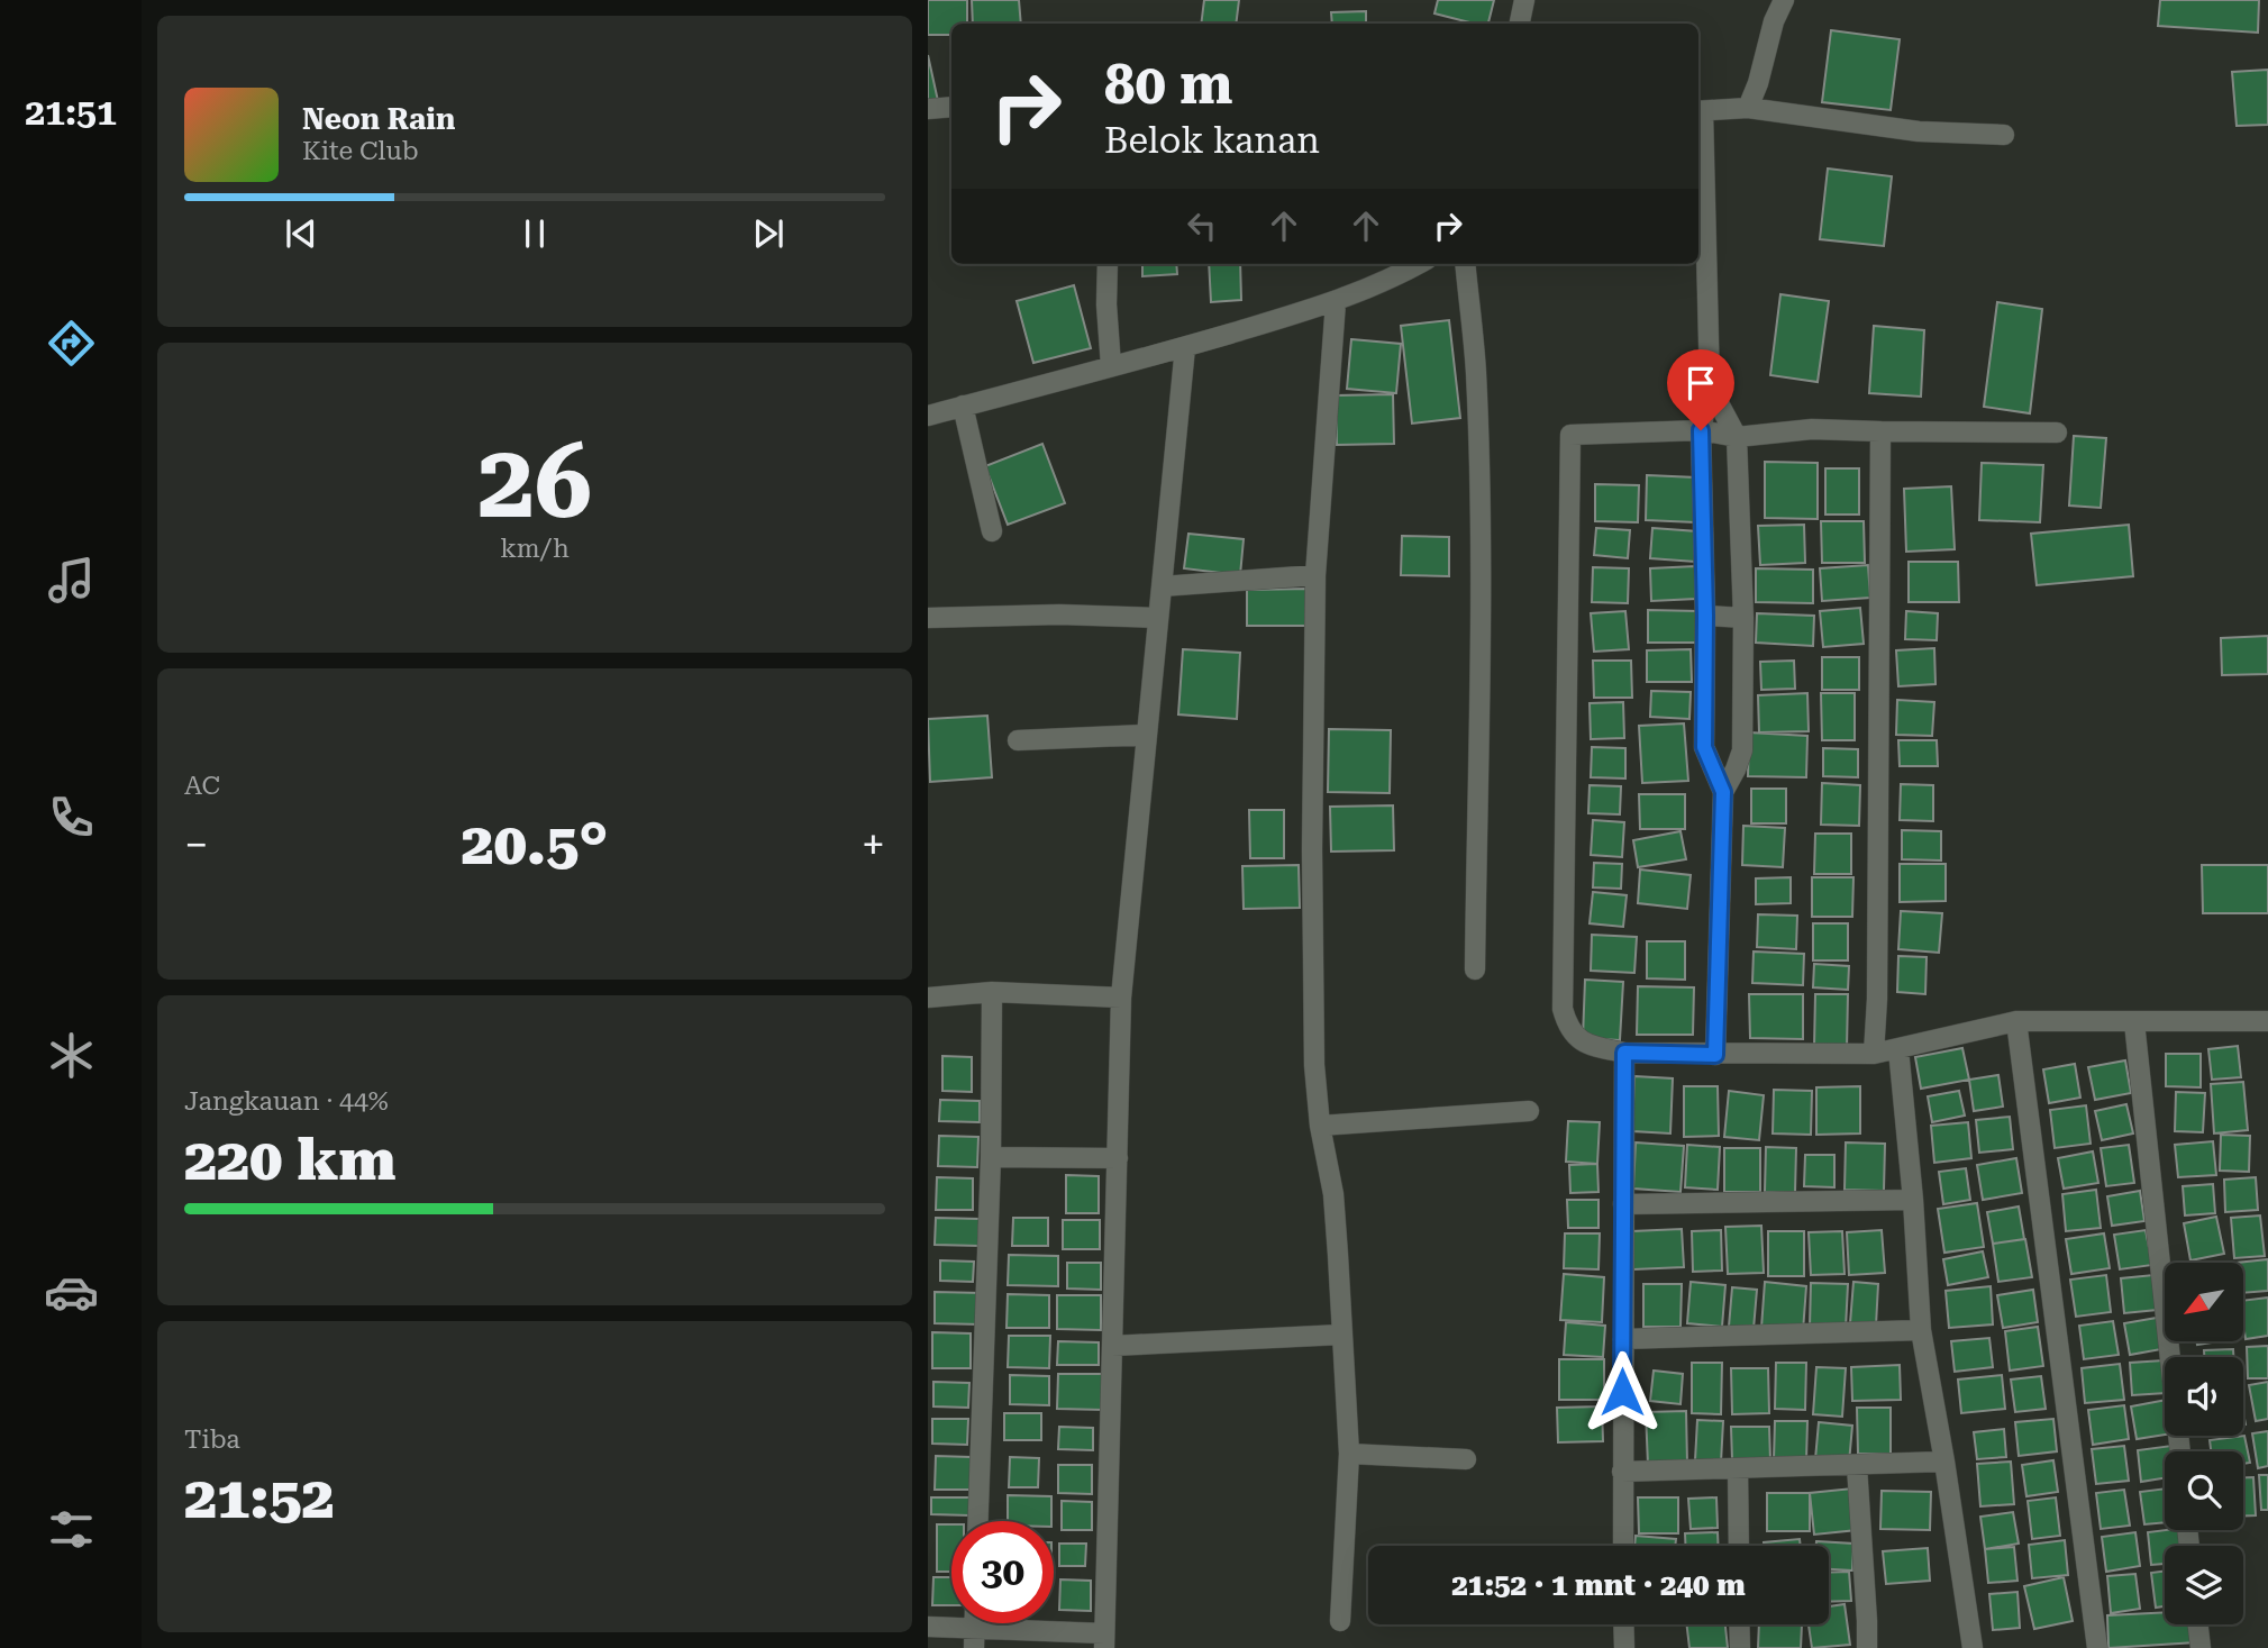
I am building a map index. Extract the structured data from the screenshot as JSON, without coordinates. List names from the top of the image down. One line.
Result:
{"north":"bottom left","page":{"tabs":"21:51","turn":["80 m","Belok kanan"],"song":["Neon Rain","Kite Club"],"tile":[["26","km/h"],"AC",["Jangkauan · 44%","220 km"],["Tiba","21:52"]],"heat":["−","20.5°","+"],"limit":"30","trip":"21:52 · 1 mnt · 240 m"}}
